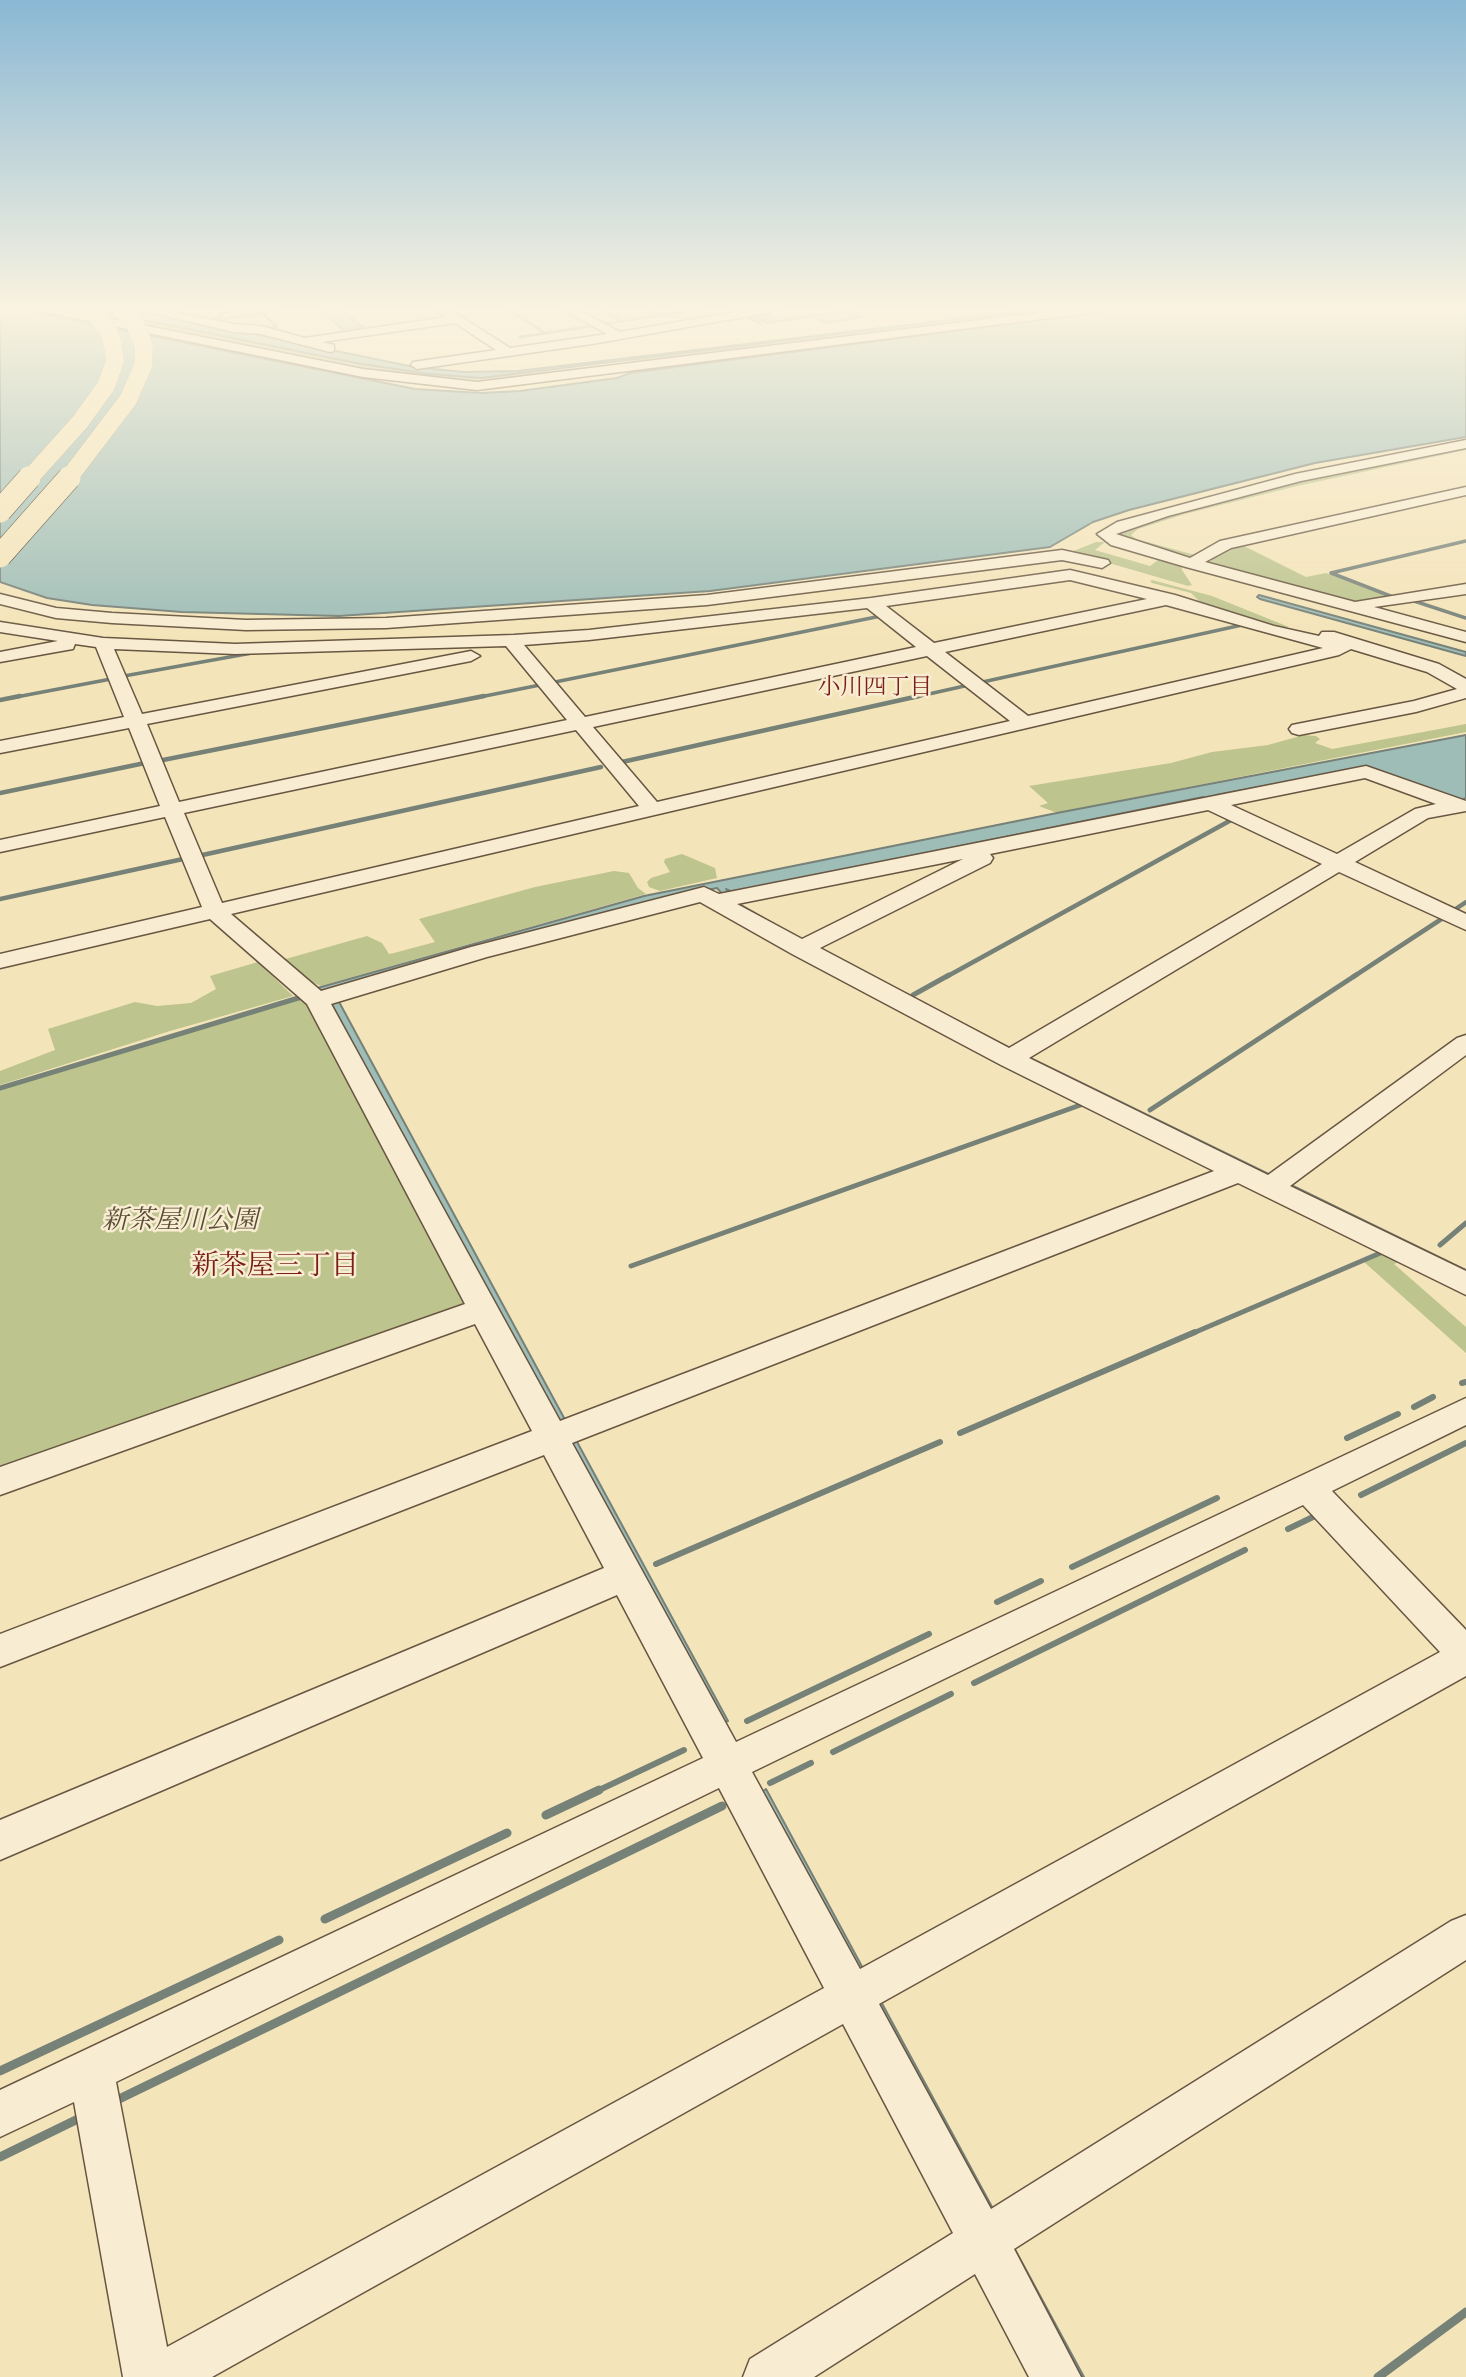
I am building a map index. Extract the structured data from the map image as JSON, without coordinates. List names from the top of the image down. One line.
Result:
{"districts":["小川四丁目","新茶屋三丁目"],"parks":["新茶屋川公園"]}
